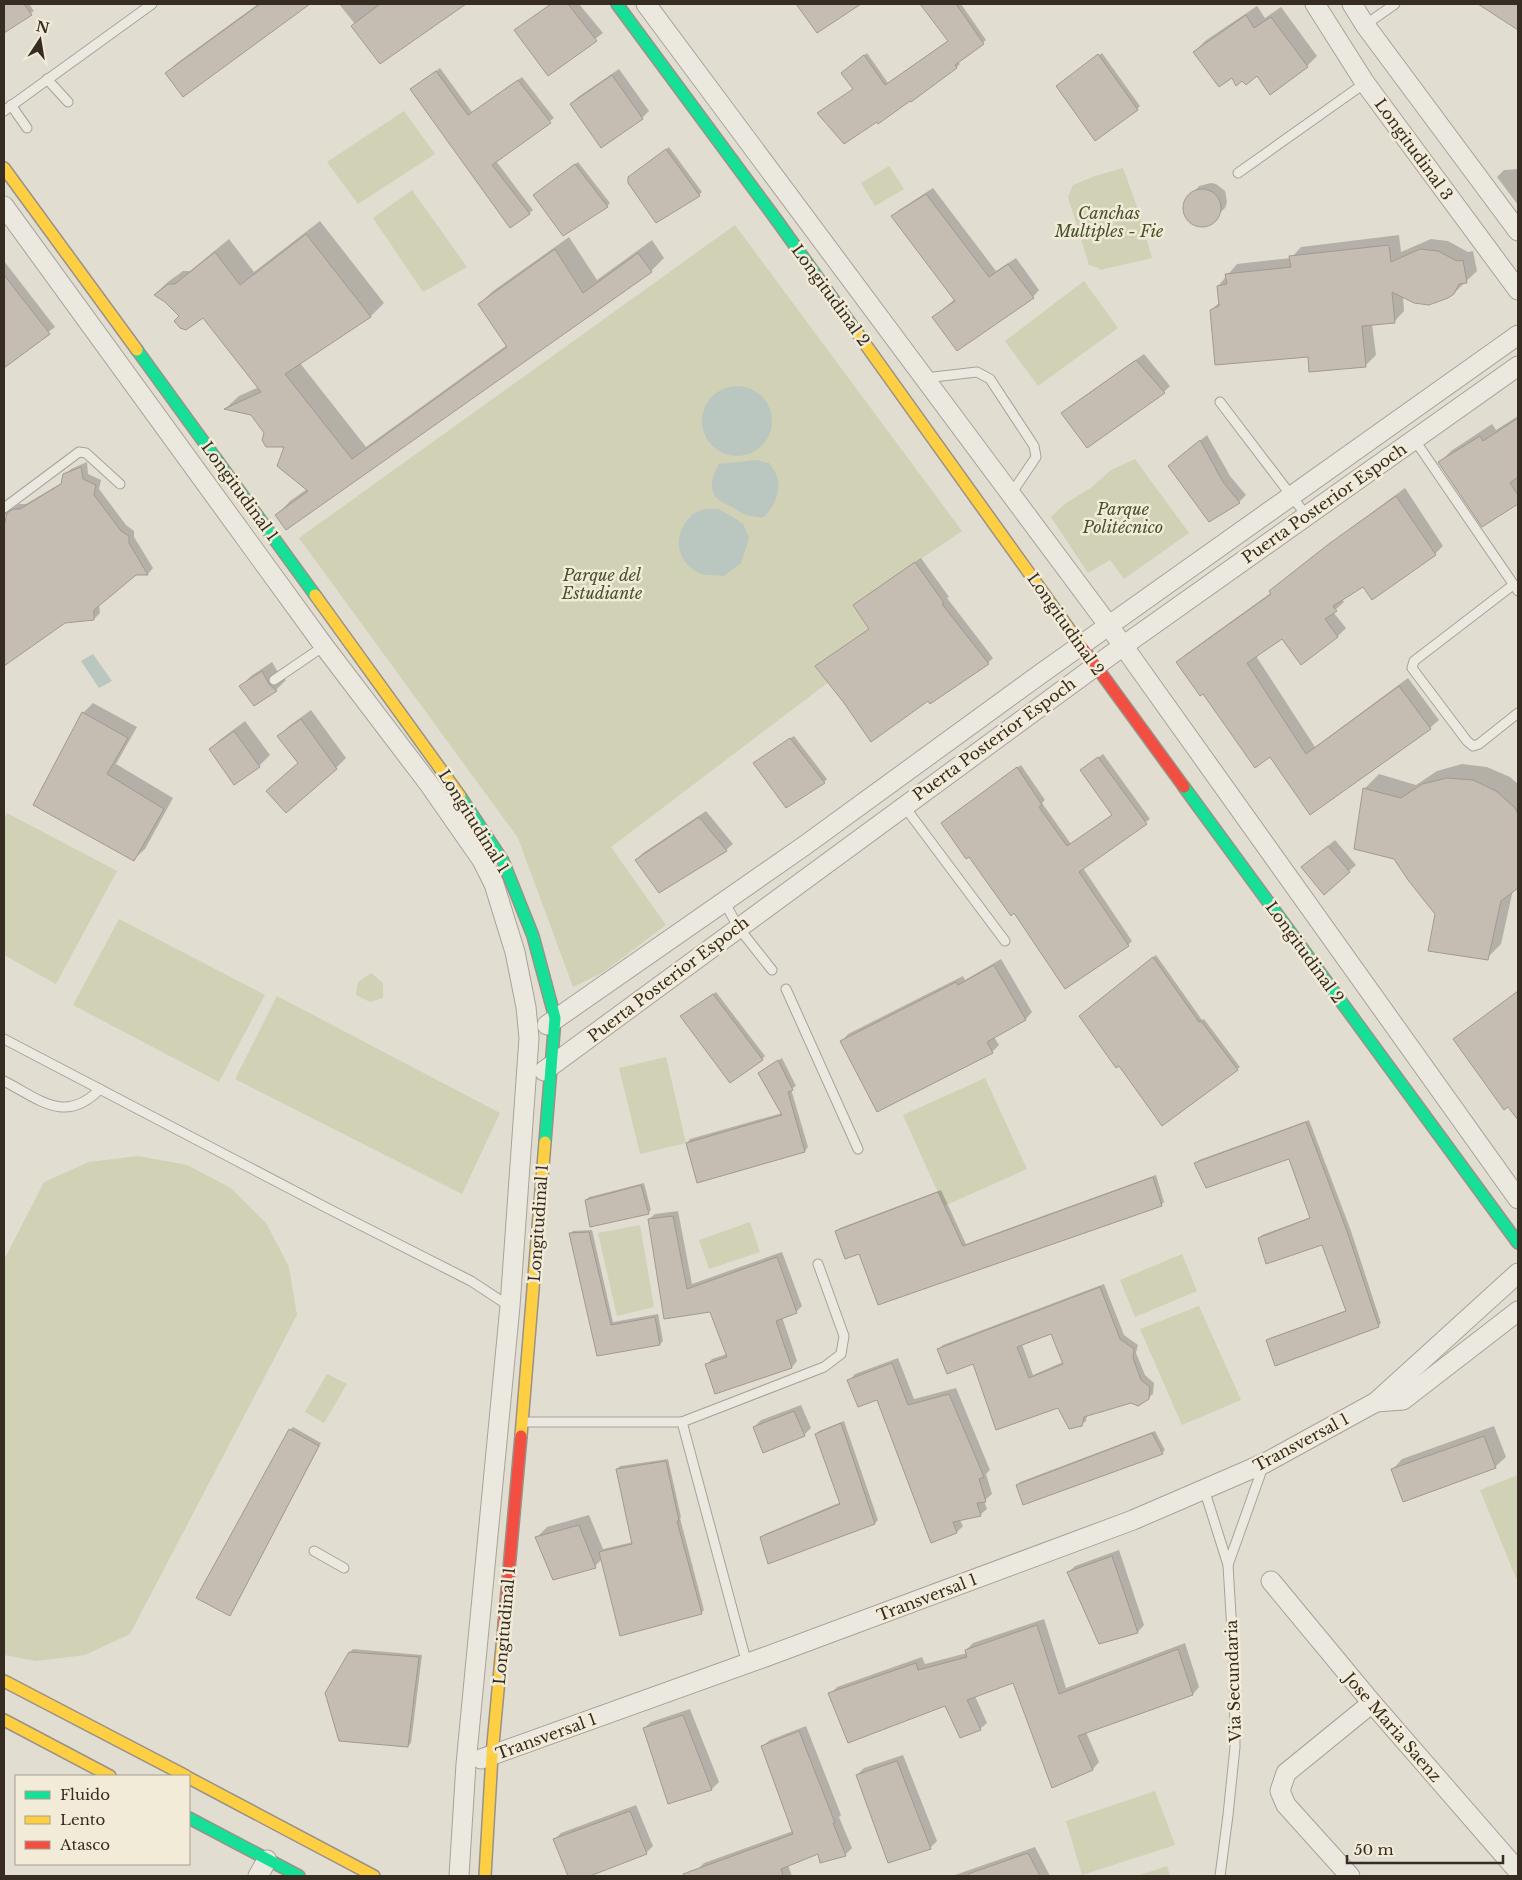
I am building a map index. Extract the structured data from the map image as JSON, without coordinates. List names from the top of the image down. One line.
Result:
{"streets":{"street":["Longitudinal 3","Longitudinal 2","Longitudinal 1","Puerta Posterior Espoch","Transversal 1","Jose Maria Saenz"],"lane":["Via Secundaria"]},"crossings":[["Longitudinal 2","Puerta Posterior Espoch"],["Longitudinal 1","Puerta Posterior Espoch"],["Longitudinal 1","Transversal 1"],["Transversal 1","Via Secundaria"]],"parks":["Canchas Multiples - Fie","Parque Politécnico","Parque del Estudiante"],"legend":["Fluido","Lento","Atasco"],"scale_bar":"50 m","north":"top"}
